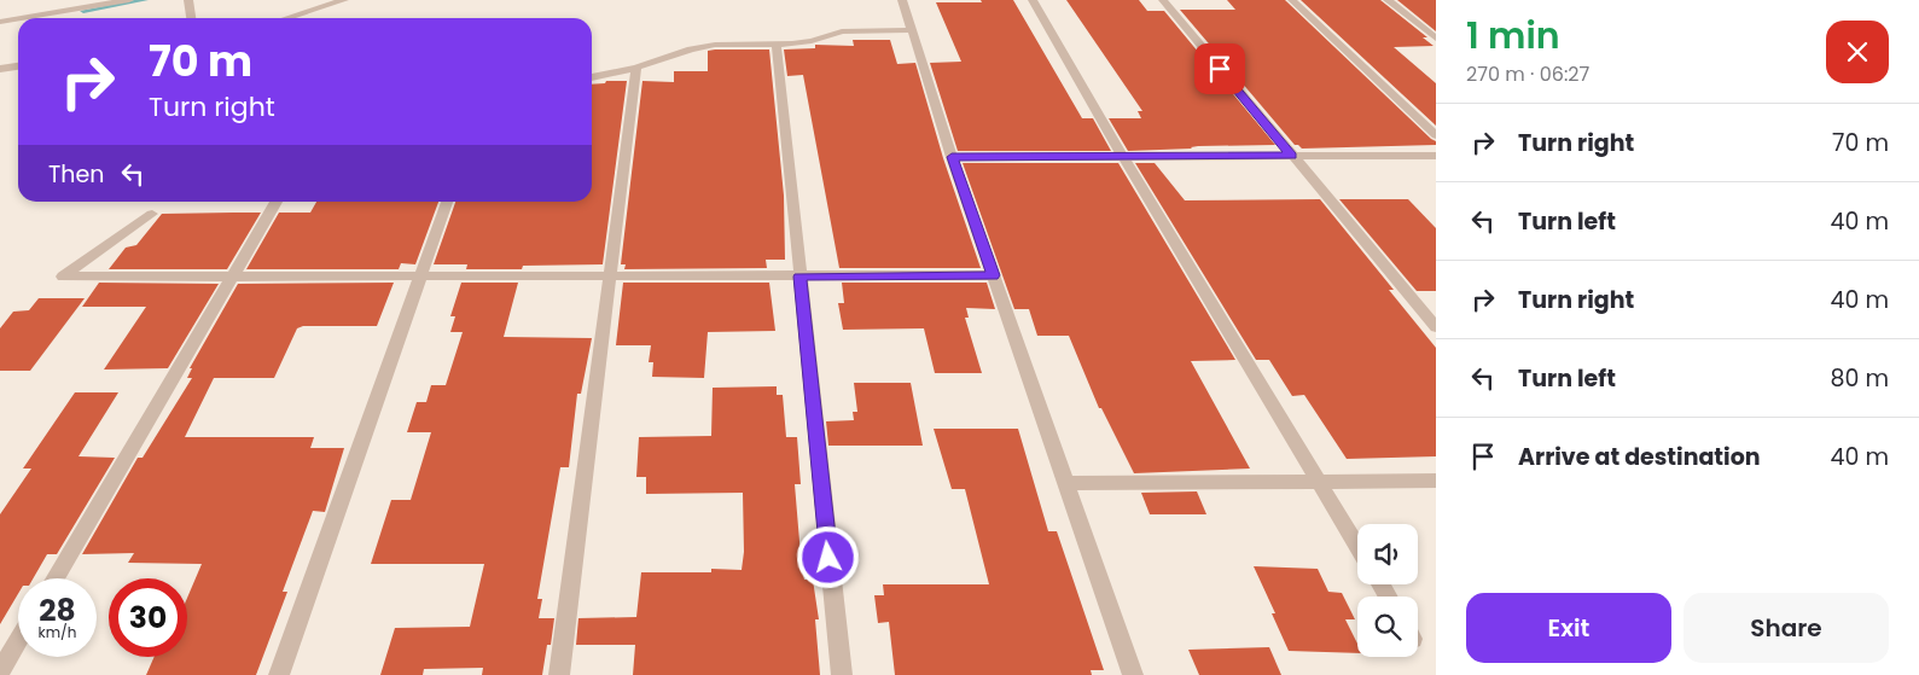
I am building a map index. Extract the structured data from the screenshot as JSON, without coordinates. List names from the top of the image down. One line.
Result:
{"page":{"heading":["1 min","270 m · 06:27"],"turn":["70 m","Turn right"],"list":[{"name":"Turn right","value":"70 m"},{"name":"Turn left","value":"40 m"},{"name":"Turn right","value":"40 m"},{"name":"Turn left","value":"80 m"},{"name":"Arrive at destination","value":"40 m"}],"then":"Then","speed":"28 km/h","limit":"30","buttons":["Exit","Share"]}}
